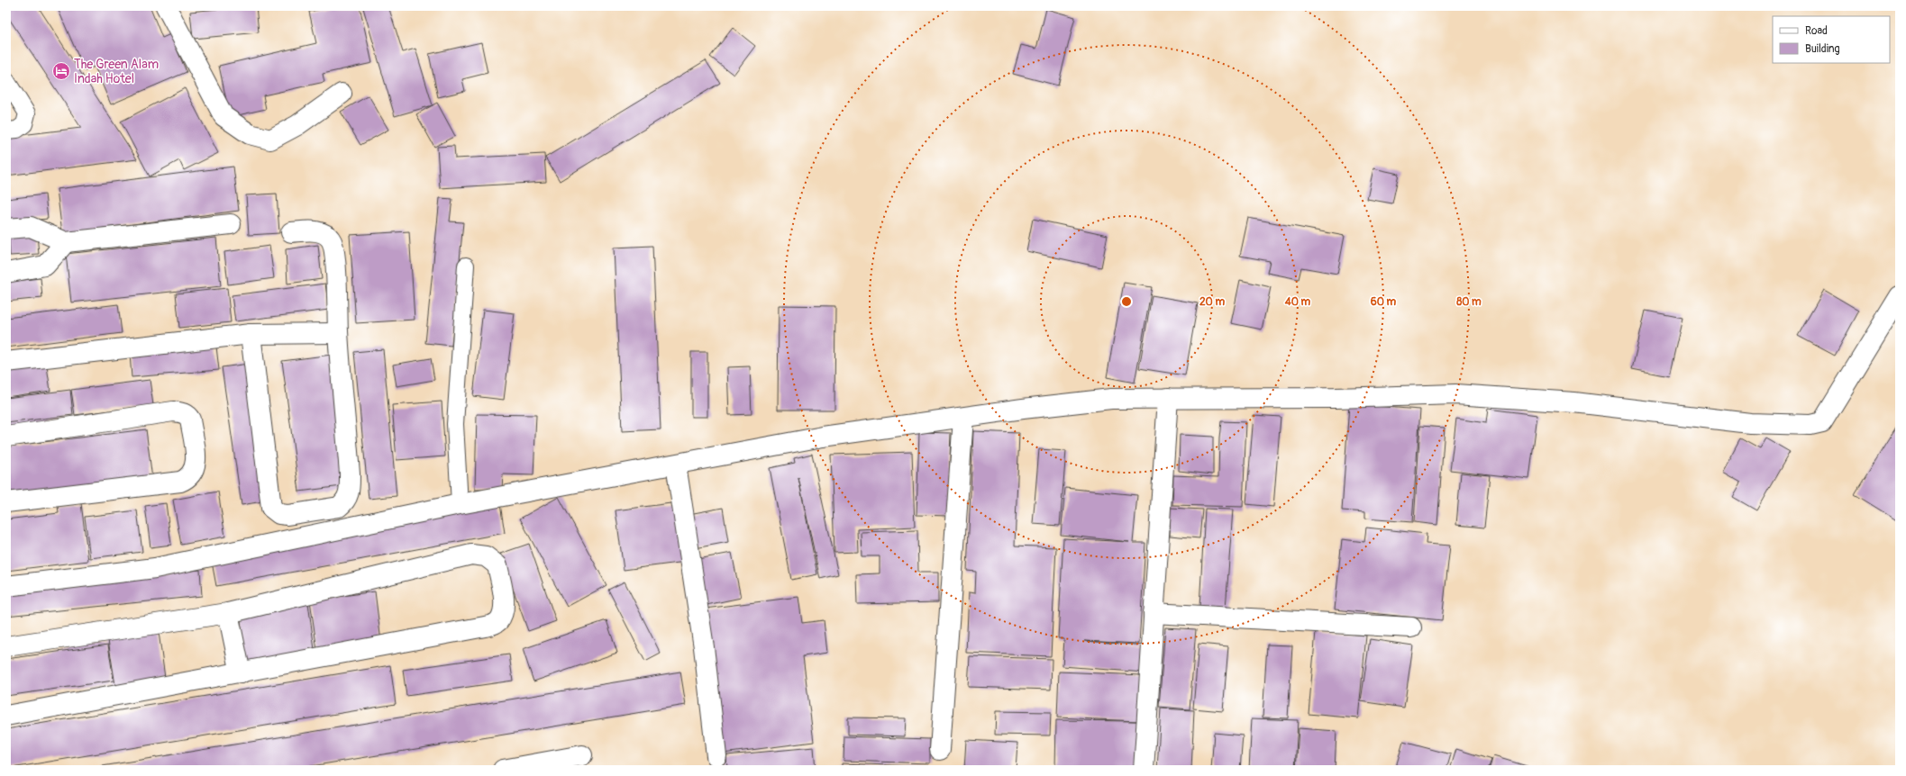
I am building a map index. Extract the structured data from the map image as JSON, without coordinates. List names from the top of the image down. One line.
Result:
{"places":{"hotel":["The Green Alam Indah Hotel"]},"legend":["Road","Building"],"rings":["20 m","40 m","60 m","80 m"]}
